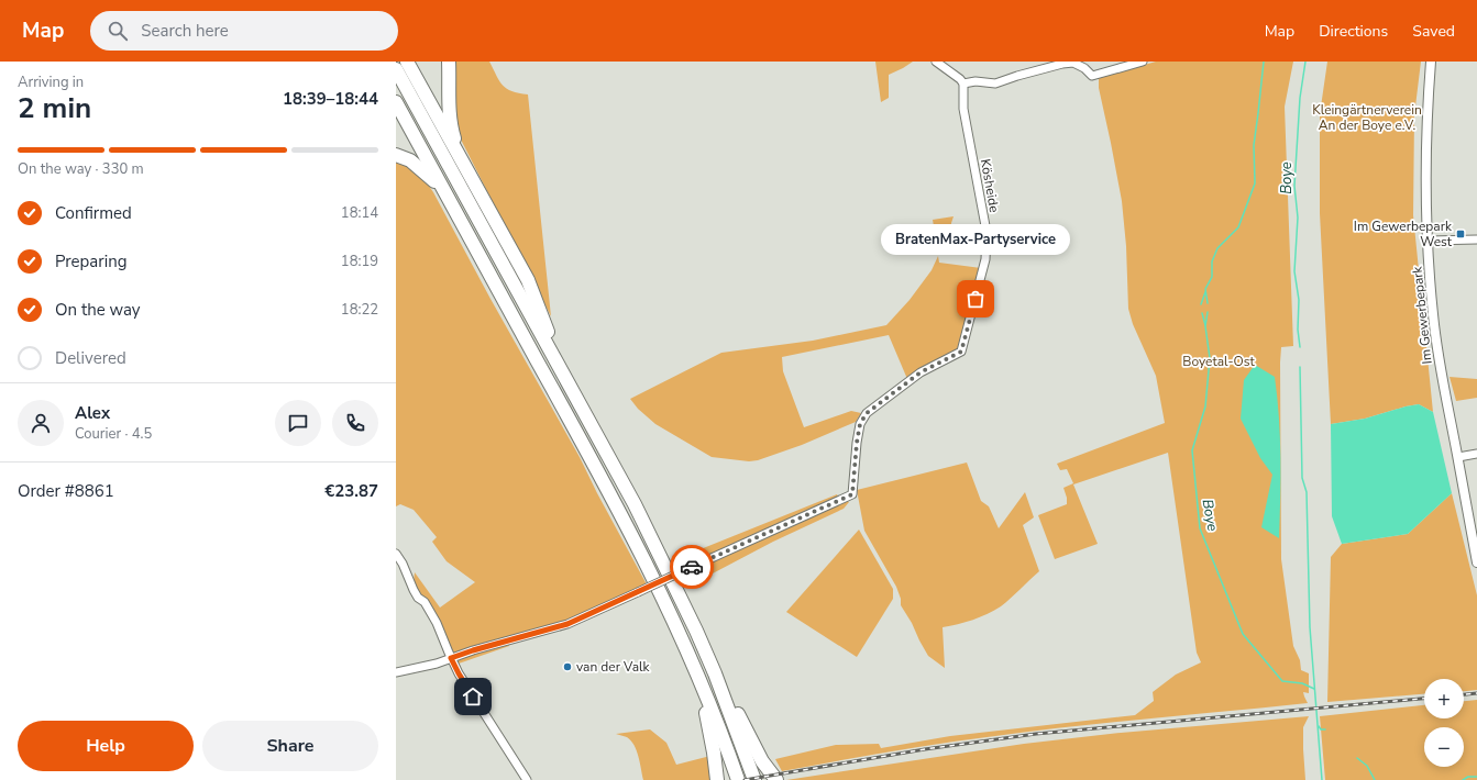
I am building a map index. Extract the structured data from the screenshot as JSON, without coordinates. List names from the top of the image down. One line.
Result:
{"streets":{"street":["Kösheide","Im Gewerbepark"]},"water":["Boye"],"parks":["Kleingärtnerverein An der Boye e.V.","Boyetal-Ost"],"places":{"transit":["Im Gewerbepark West"],"other":["BratenMax-Partyservice","van der Valk"]},"page":{"header":"Map","search":"Search here","nav":["Map","Directions","Saved"],"heading":["2 min","Arriving in","18:39–18:44"],"panel":["Alex","Courier · 4.5","Order #8861","€23.87"],"bar":"On the way · 330 m","list":[["Confirmed","18:14"],["Preparing","18:19"],["On the way","18:22"],"Delivered"],"bubble":"BratenMax-Partyservice","map_buttons":["+","−"],"buttons":["Help","Share"]}}
